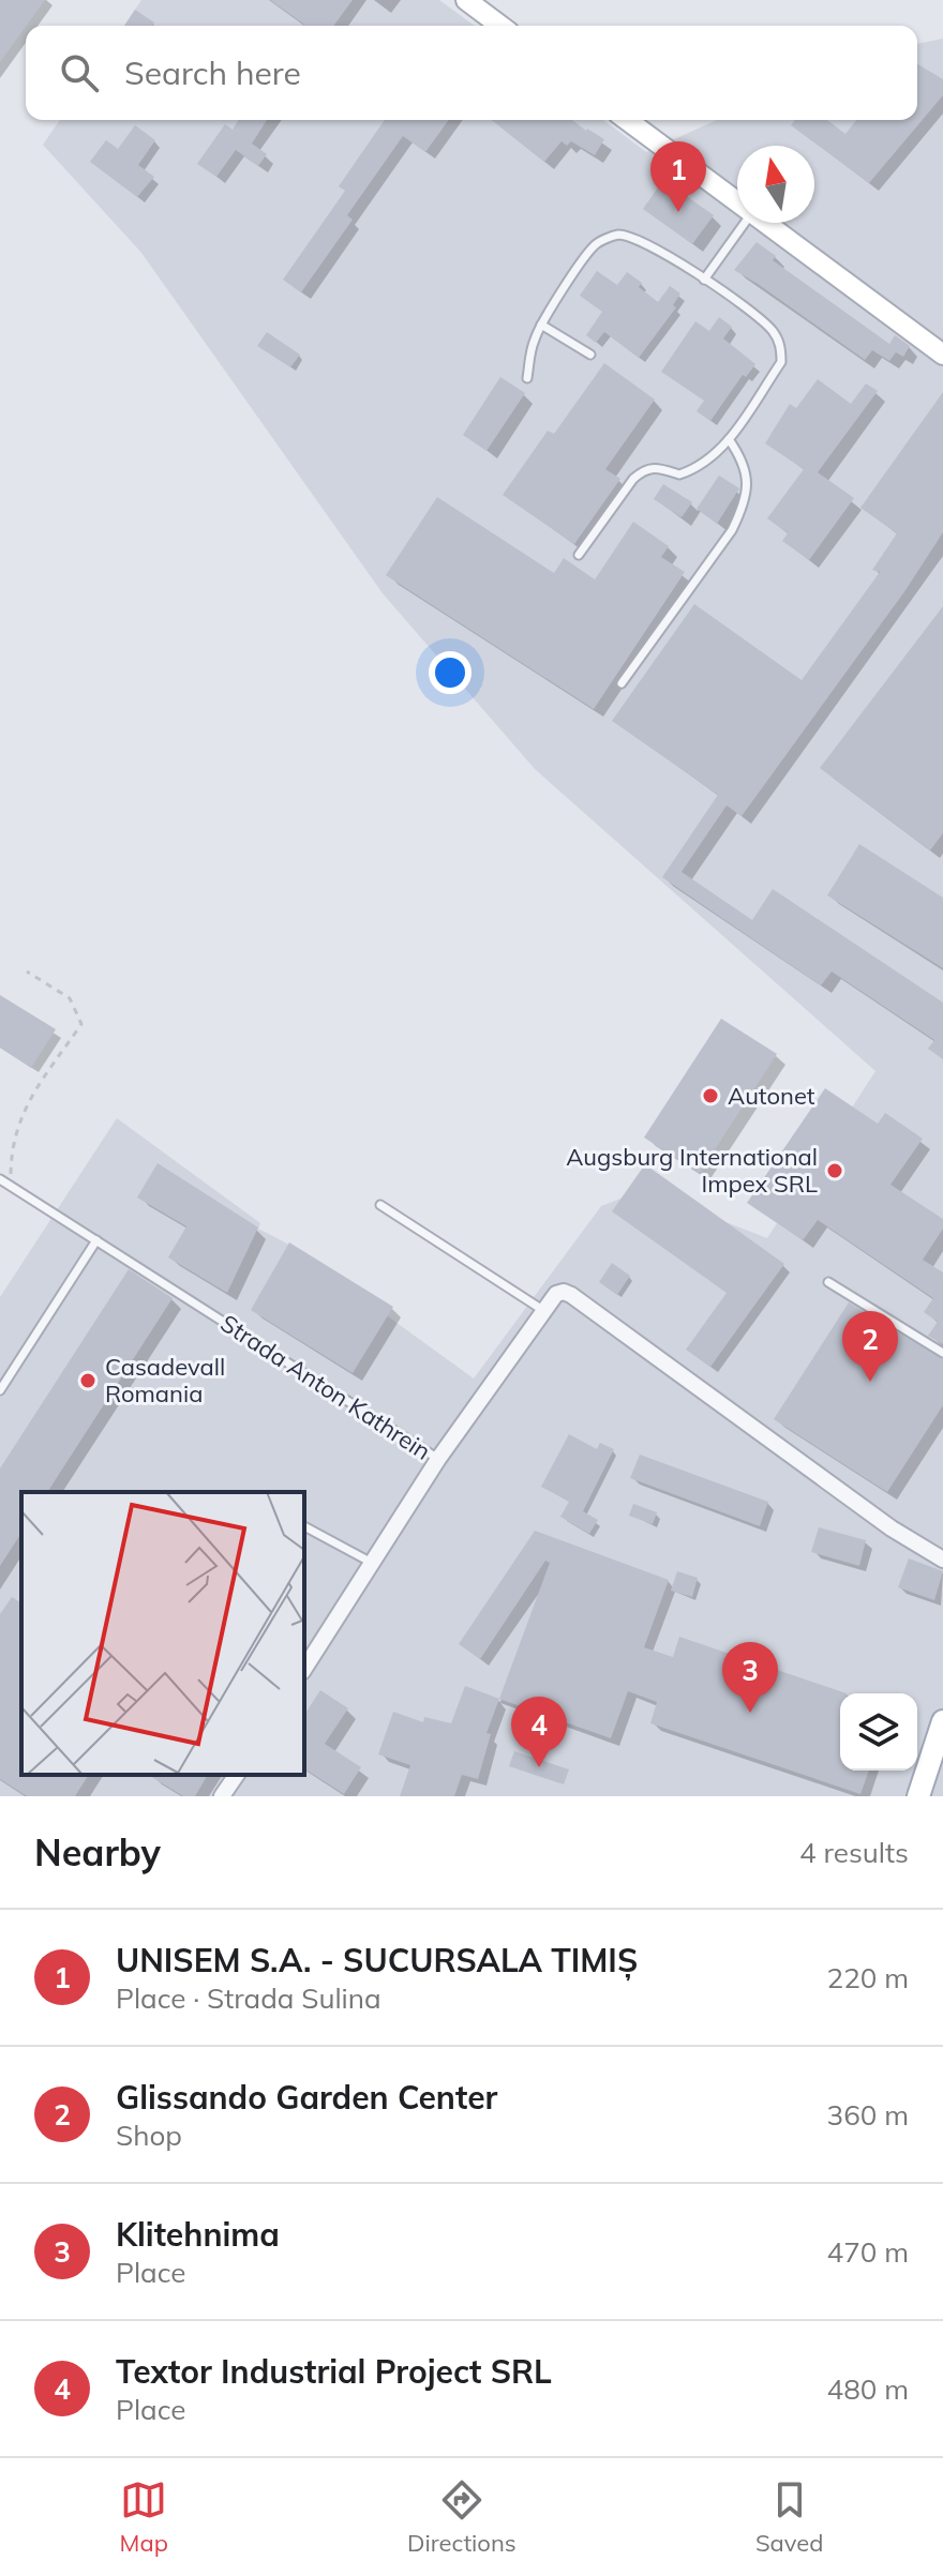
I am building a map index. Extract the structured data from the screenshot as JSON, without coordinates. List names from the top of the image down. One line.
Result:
{"streets":{"street":["Strada Anton Kathrein"]},"places":["Autonet","Augsburg International Impex SRL","Casadevall Romania"],"north":"top","page":{"search":"Search here","pins":["1","2","3","4"],"heading":["Nearby","4 results"],"list":[{"mark":"1","name":"UNISEM S.A. - SUCURSALA TIMIȘ","note":"Place · Strada Sulina","value":"220 m"},{"mark":"2","name":"Glissando Garden Center","note":"Shop","value":"360 m"},{"mark":"3","name":"Klitehnima","note":"Place","value":"470 m"},{"mark":"4","name":"Textor Industrial Project SRL","note":"Place","value":"480 m"}],"nav":["Map","Directions","Saved"]}}
